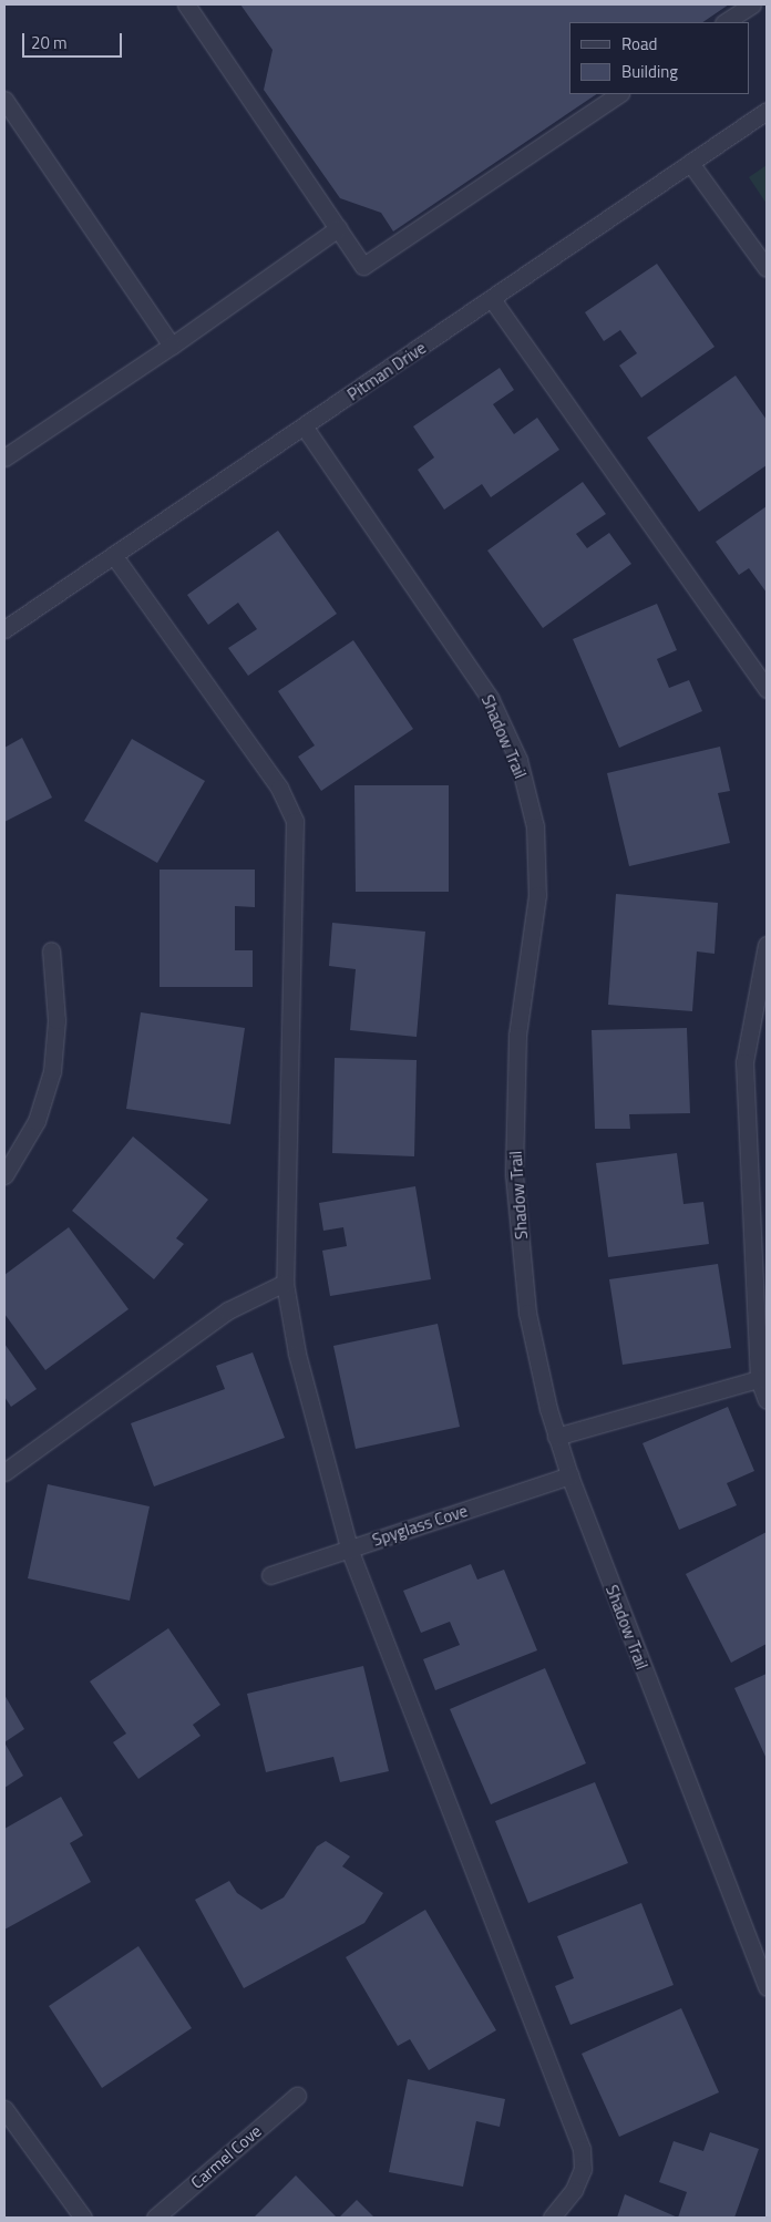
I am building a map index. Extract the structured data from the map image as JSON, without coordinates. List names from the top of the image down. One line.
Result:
{"streets":{"street":["Pitman Drive","Shadow Trail","Spyglass Cove","Carmel Cove"]},"crossings":[["Pitman Drive","Shadow Trail"],["Shadow Trail","Spyglass Cove"]],"legend":["Road","Building"],"scale_bar":"20 m"}
